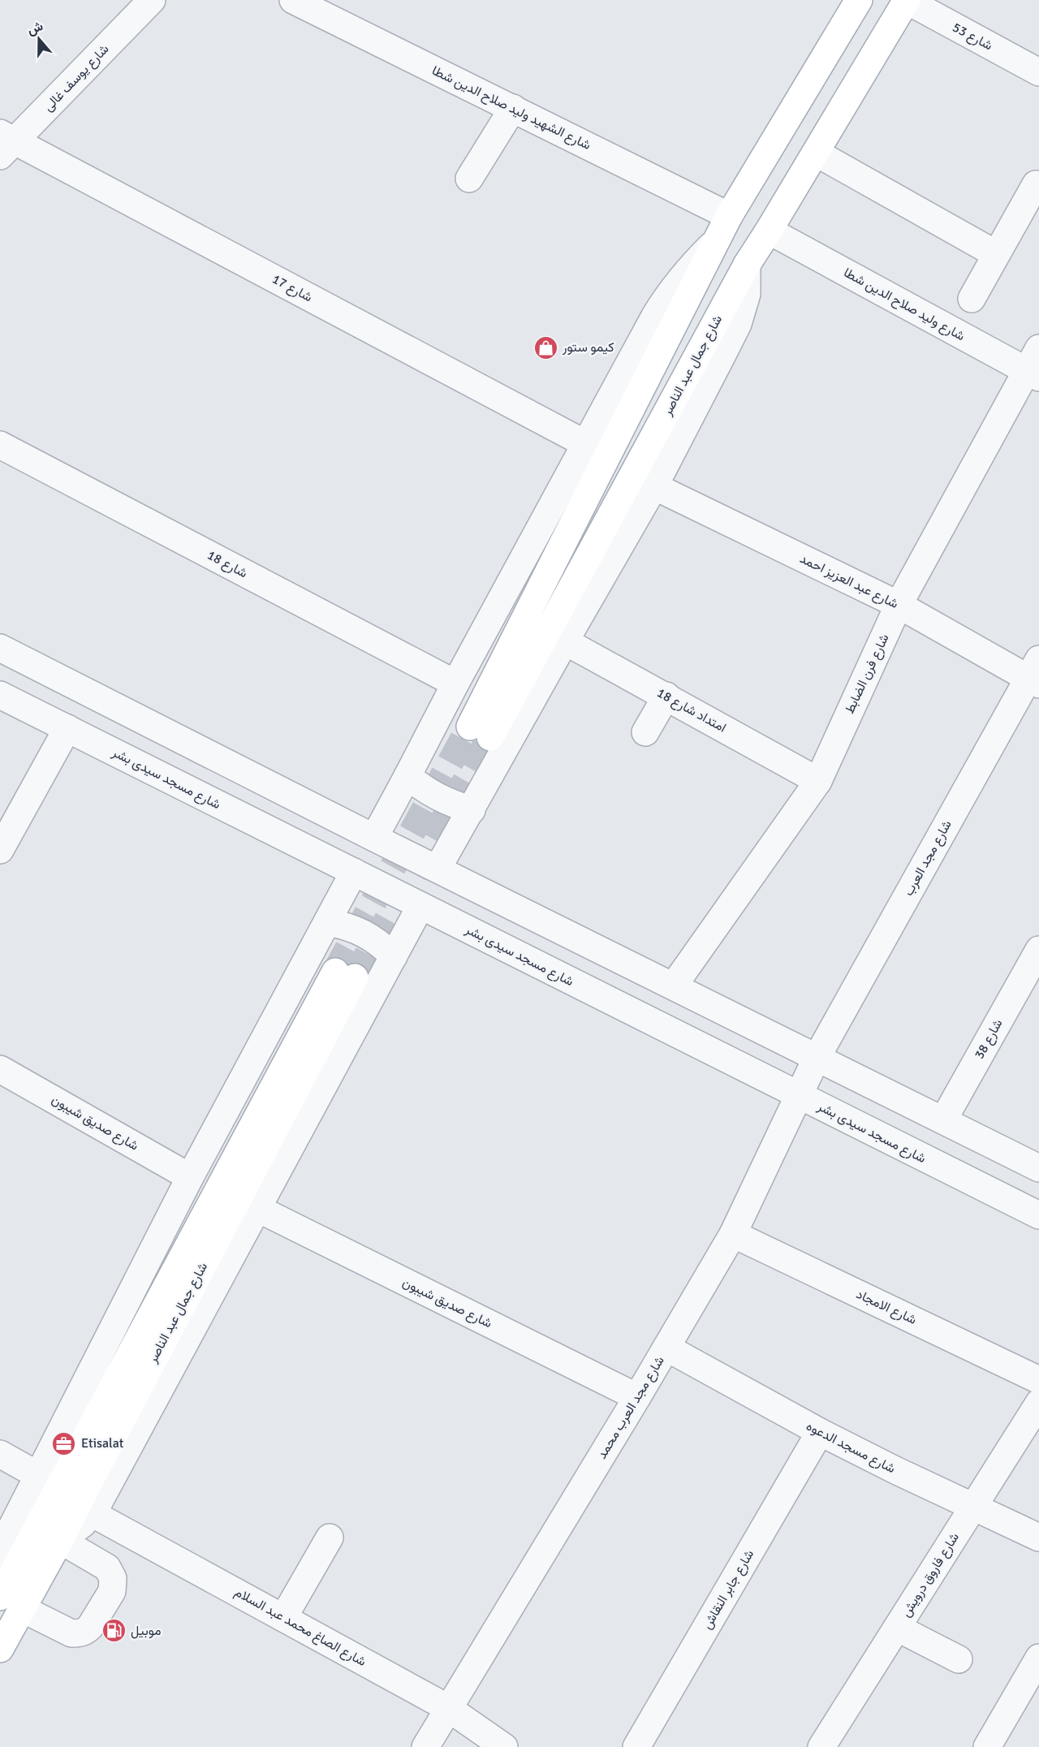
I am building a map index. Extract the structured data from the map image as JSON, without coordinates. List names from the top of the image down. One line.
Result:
{"streets":{"main road":["شارع جمال عبد الناصر"],"street":["شارع 53","شارع يوسف غالى","شارع الشهيد وليد صلاح الدين شطا","شارع 17","شارع وليد صلاح الدين شطا","شارع 18","شارع عبد العزيز احمد","شارع فرن الضابط","امتداد شارع 18","شارع مسجد سيدى بشر","شارع مجد العرب","شارع 38","شارع صديق شيبون","شارع الامجاد","شارع مجد العرب محمد","شارع مسجد الدعوه","شارع فاروق درويش","شارع جابر النقاش","شارع الصاغ محمد عبد السلام"]},"crossings":[["شارع 53","شارع جمال عبد الناصر"],["شارع يوسف غالى","شارع 17"],["شارع الشهيد وليد صلاح الدين شطا","شارع جمال عبد الناصر"],["شارع وليد صلاح الدين شطا","شارع جمال عبد الناصر"],["شارع وليد صلاح الدين شطا","شارع فرن الضابط"],["شارع عبد العزيز احمد","شارع فرن الضابط"],["شارع عبد العزيز احمد","شارع مجد العرب"],["شارع فرن الضابط","امتداد شارع 18"],["شارع مسجد سيدى بشر","شارع مجد العرب محمد"],["شارع مجد العرب","شارع مجد العرب محمد"],["شارع صديق شيبون","شارع مجد العرب محمد"],["شارع الامجاد","شارع مجد العرب محمد"],["شارع مجد العرب محمد","شارع مسجد الدعوه"],["شارع مجد العرب محمد","شارع الصاغ محمد عبد السلام"],["شارع مسجد الدعوه","شارع فاروق درويش"],["شارع مسجد الدعوه","شارع جابر النقاش"]],"places":{"shop":["كيمو ستور"],"office":["Etisalat"],"fuel station":["موبيل"]},"north":"top"}
